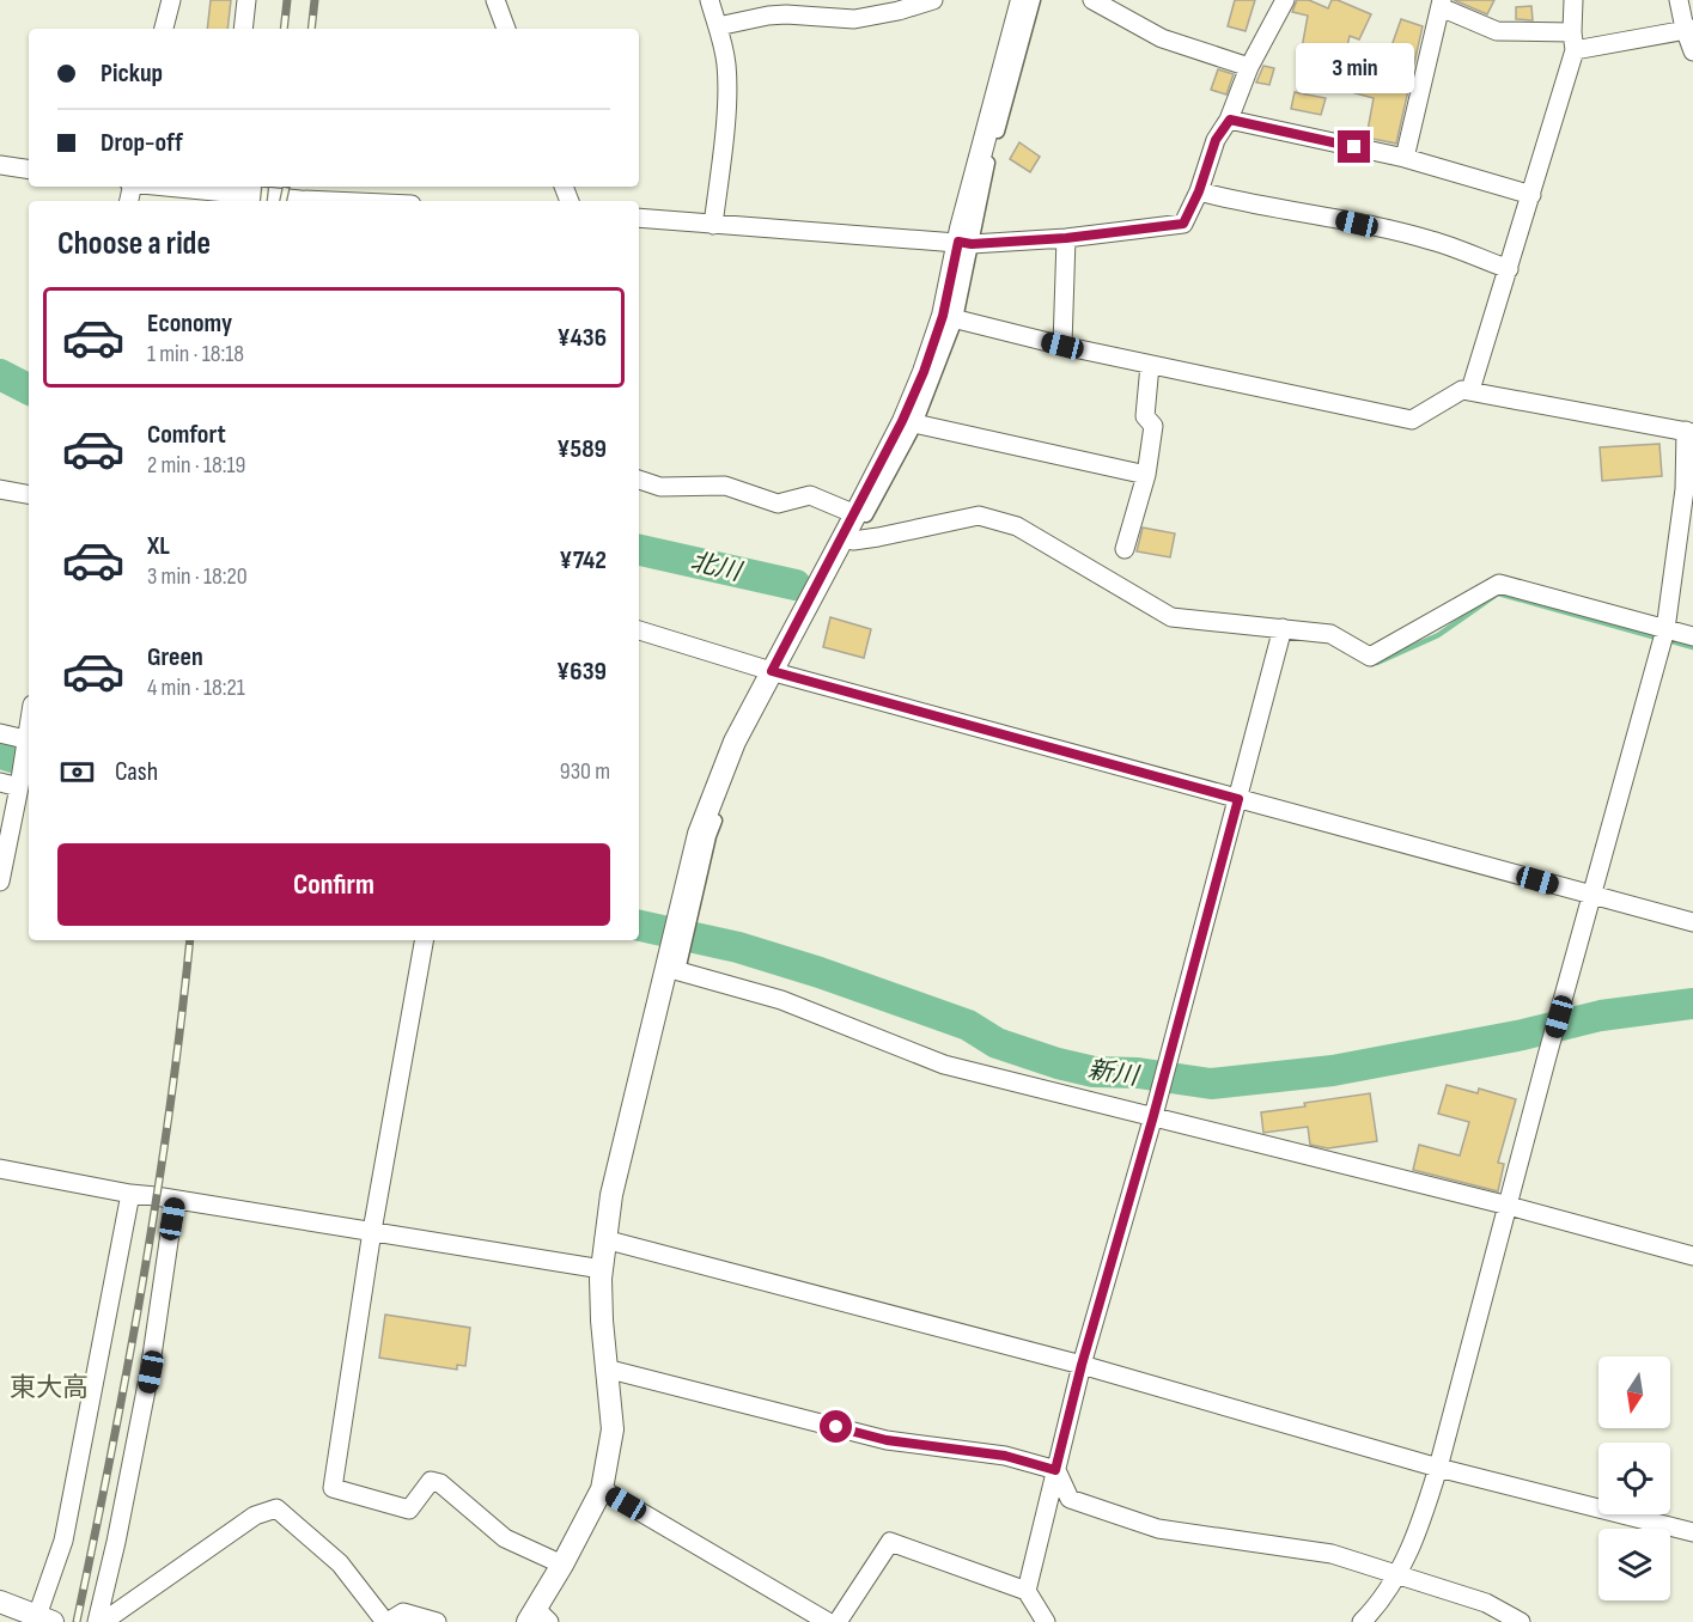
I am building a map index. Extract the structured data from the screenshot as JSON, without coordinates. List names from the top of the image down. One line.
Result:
{"districts":["東大高"],"water":["北川","新川"],"north":"bottom","page":{"banner":["Pickup","Drop-off"],"bubble":"3 min","heading":"Choose a ride","list":[{"name":"Economy","note":"1 min · 18:18","value":"¥436"},{"name":"Comfort","note":"2 min · 18:19","value":"¥589"},{"name":"XL","note":"3 min · 18:20","value":"¥742"},{"name":"Green","note":"4 min · 18:21","value":"¥639"}],"pay":["Cash","930 m"],"buttons":"Confirm"}}
